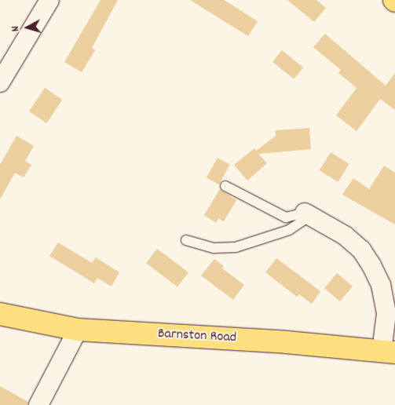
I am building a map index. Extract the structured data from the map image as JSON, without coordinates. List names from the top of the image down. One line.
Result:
{"streets":{"main road":["Barnston Road"]},"north":"left"}
